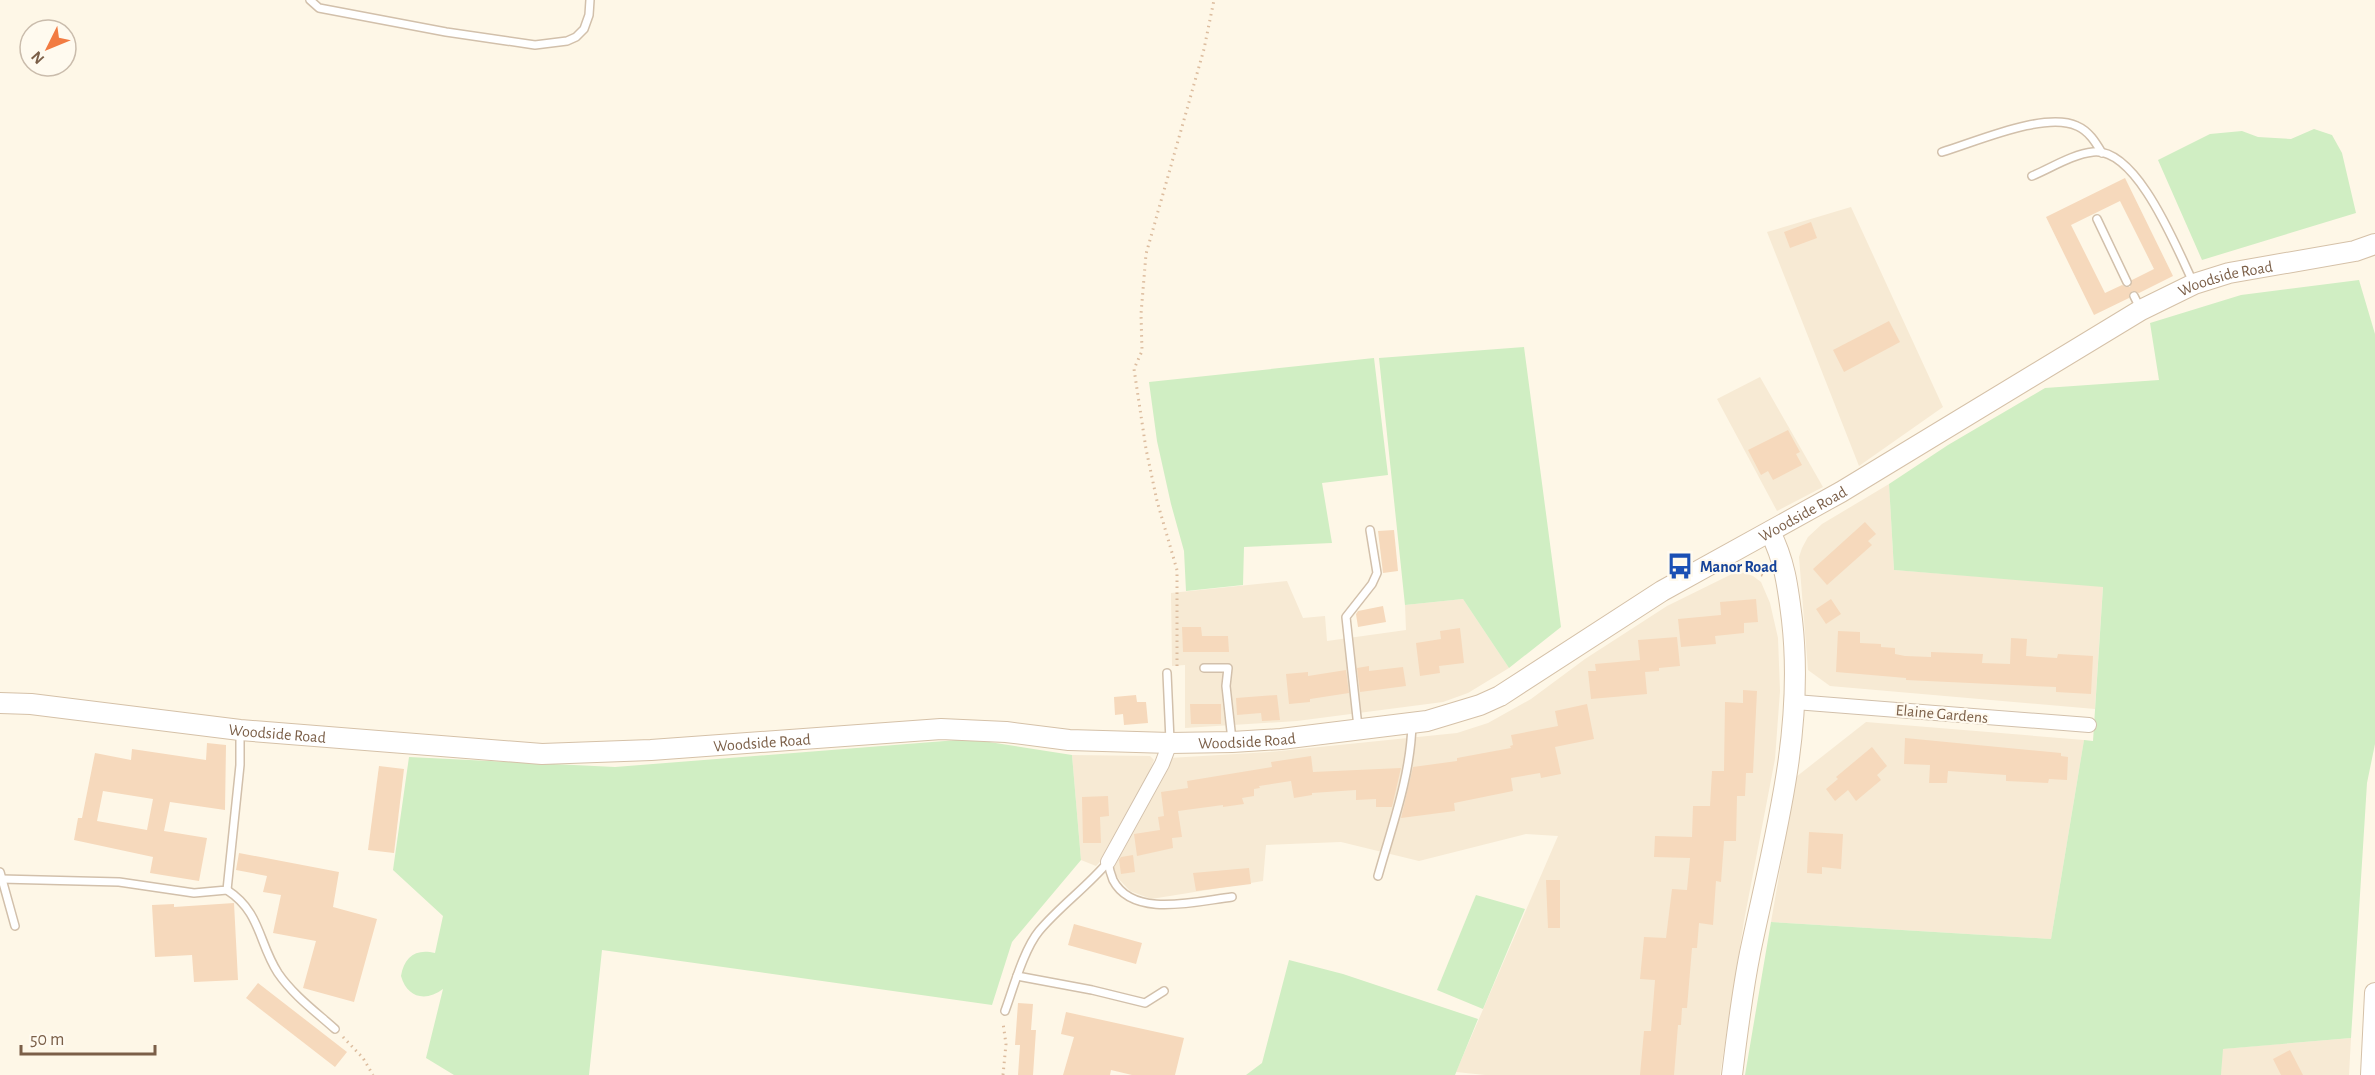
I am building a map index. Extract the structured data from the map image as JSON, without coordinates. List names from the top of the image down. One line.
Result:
{"streets":{"street":["Woodside Road","Elaine Gardens"]},"places":{"bus stop":["Manor Road"]},"scale_bar":"50 m","north":"bottom left"}
